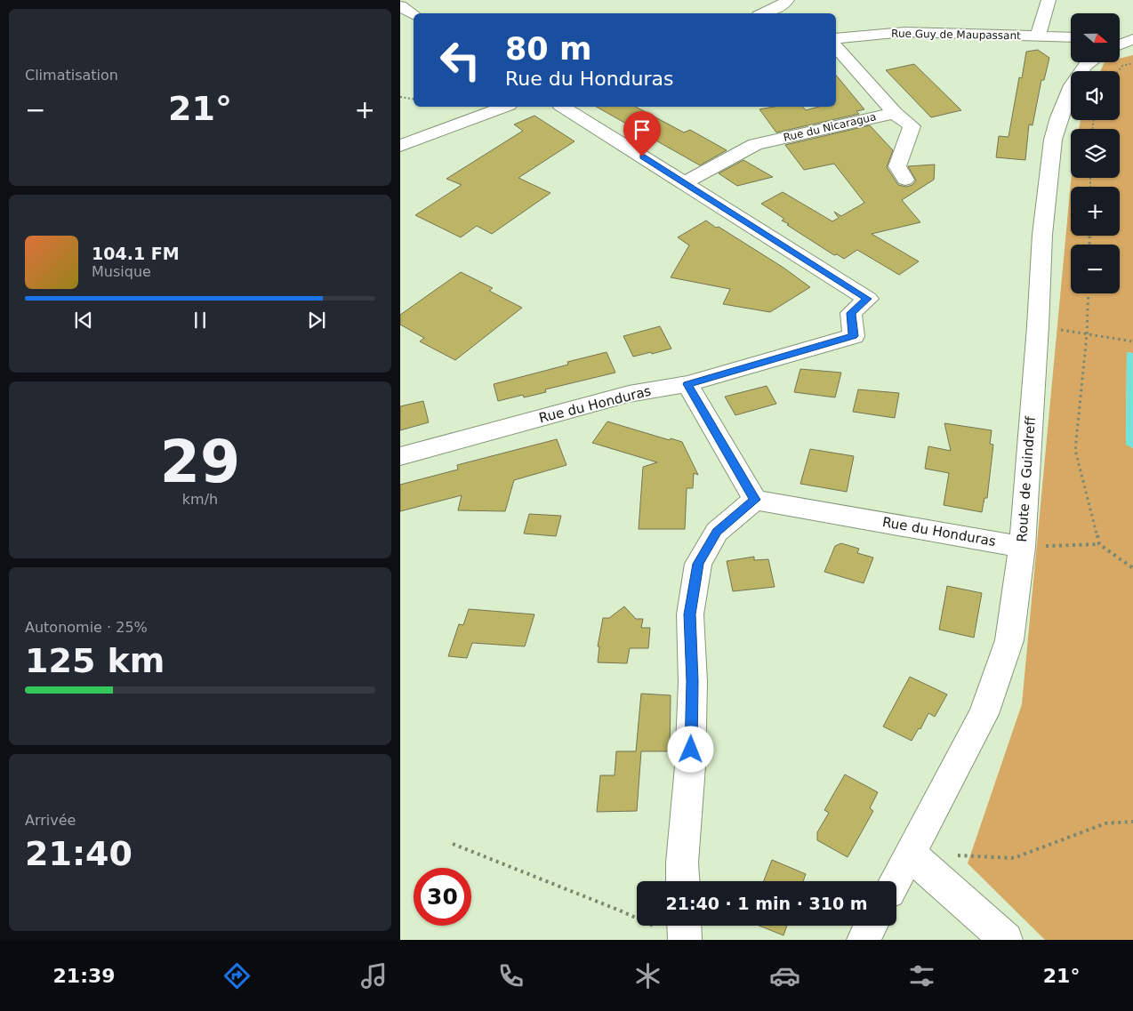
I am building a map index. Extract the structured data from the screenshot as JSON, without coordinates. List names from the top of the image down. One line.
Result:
{"streets":{"street":["Rue Guy de Maupassant","Rue du Nicaragua","Rue du Honduras","Route de Guindreff"]},"crossings":[["Rue du Nicaragua","Rue du Honduras"],["Rue du Honduras","Route de Guindreff"]],"north":"right","page":{"tile":["Climatisation",["29","km/h"],["Autonomie · 25%","125 km"],["Arrivée","21:40"]],"map_buttons":["+","−"],"turn":["80 m","Rue du Honduras"],"heat":["−","21°","+"],"song":["104.1 FM","Musique"],"limit":"30","trip":"21:40 · 1 min · 310 m","tabs":["21:39","21°"]}}
